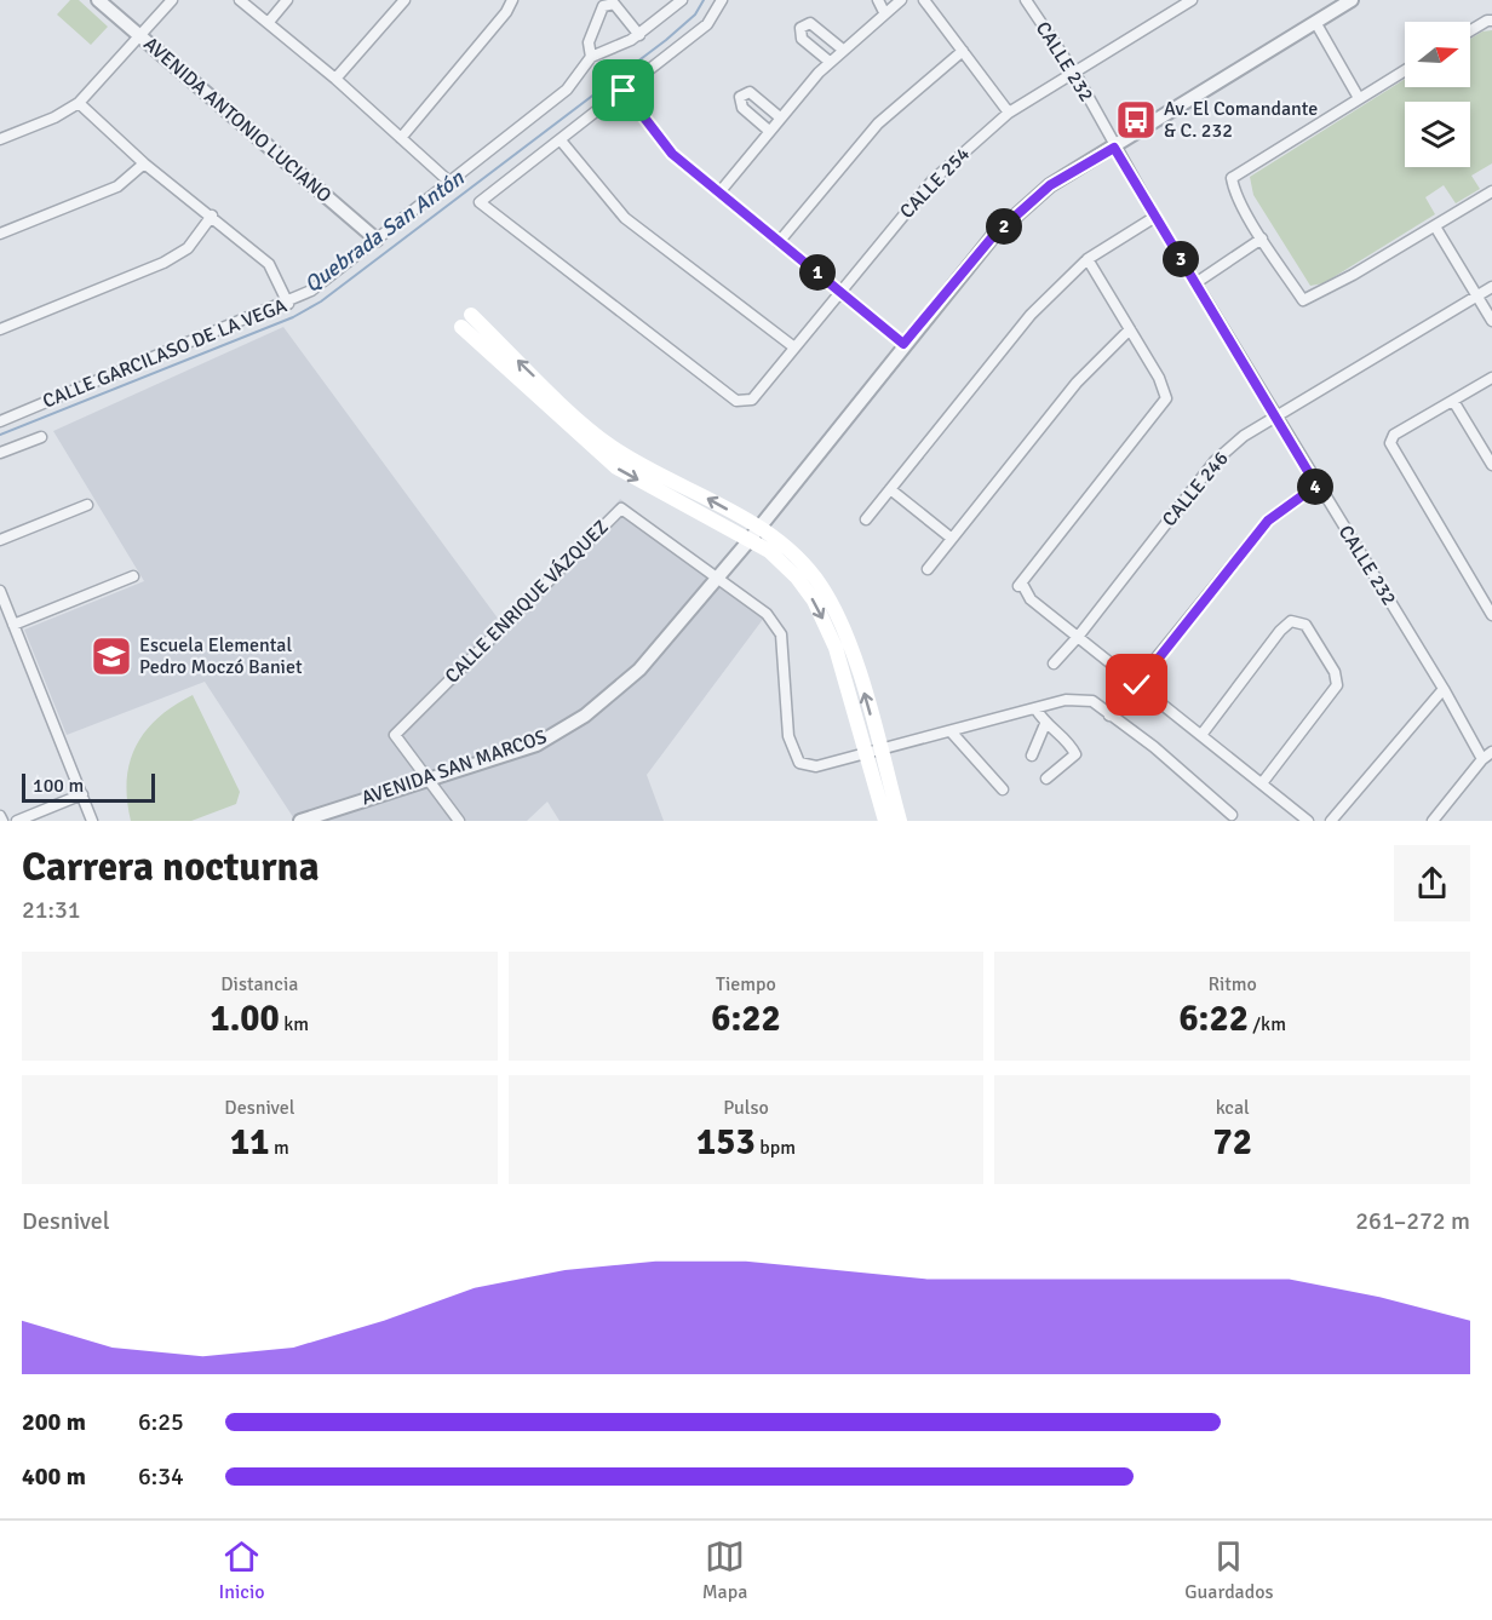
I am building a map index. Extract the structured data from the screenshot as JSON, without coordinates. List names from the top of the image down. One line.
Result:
{"streets":{"street":["CALLE 232","AVENIDA ANTONIO LUCIANO","CALLE 254","CALLE GARCILASO DE LA VEGA","CALLE 246","CALLE ENRIQUE VÁZQUEZ","AVENIDA SAN MARCOS"]},"crossings":[["CALLE 232","CALLE 254"],["CALLE 232","CALLE 246"],["CALLE 232","AVENIDA SAN MARCOS"],["AVENIDA ANTONIO LUCIANO","CALLE GARCILASO DE LA VEGA"],["CALLE ENRIQUE VÁZQUEZ","AVENIDA SAN MARCOS"]],"water":["Quebrada San Antón"],"places":{"bus stop":["Av. El Comandante & C. 232"],"school or university":["Escuela Elemental Pedro Moczó Baniet"]},"scale_bar":"100 m","north":"right","page":{"pins":["2","3","1","4"],"scale":"100 m","heading":["Carrera nocturna","21:31"],"stats":[["Distancia","1.00 km"],["Tiempo","6:22"],["Ritmo","6:22 /km"],["Desnivel","11 m"],["Pulso","153 bpm"],["kcal","72"]],"chart":["Desnivel","261–272 m"],"list":[{"name":"200 m","note":"6:25"},{"name":"400 m","note":"6:34"}],"tabs":["Inicio","Mapa","Guardados"]}}
